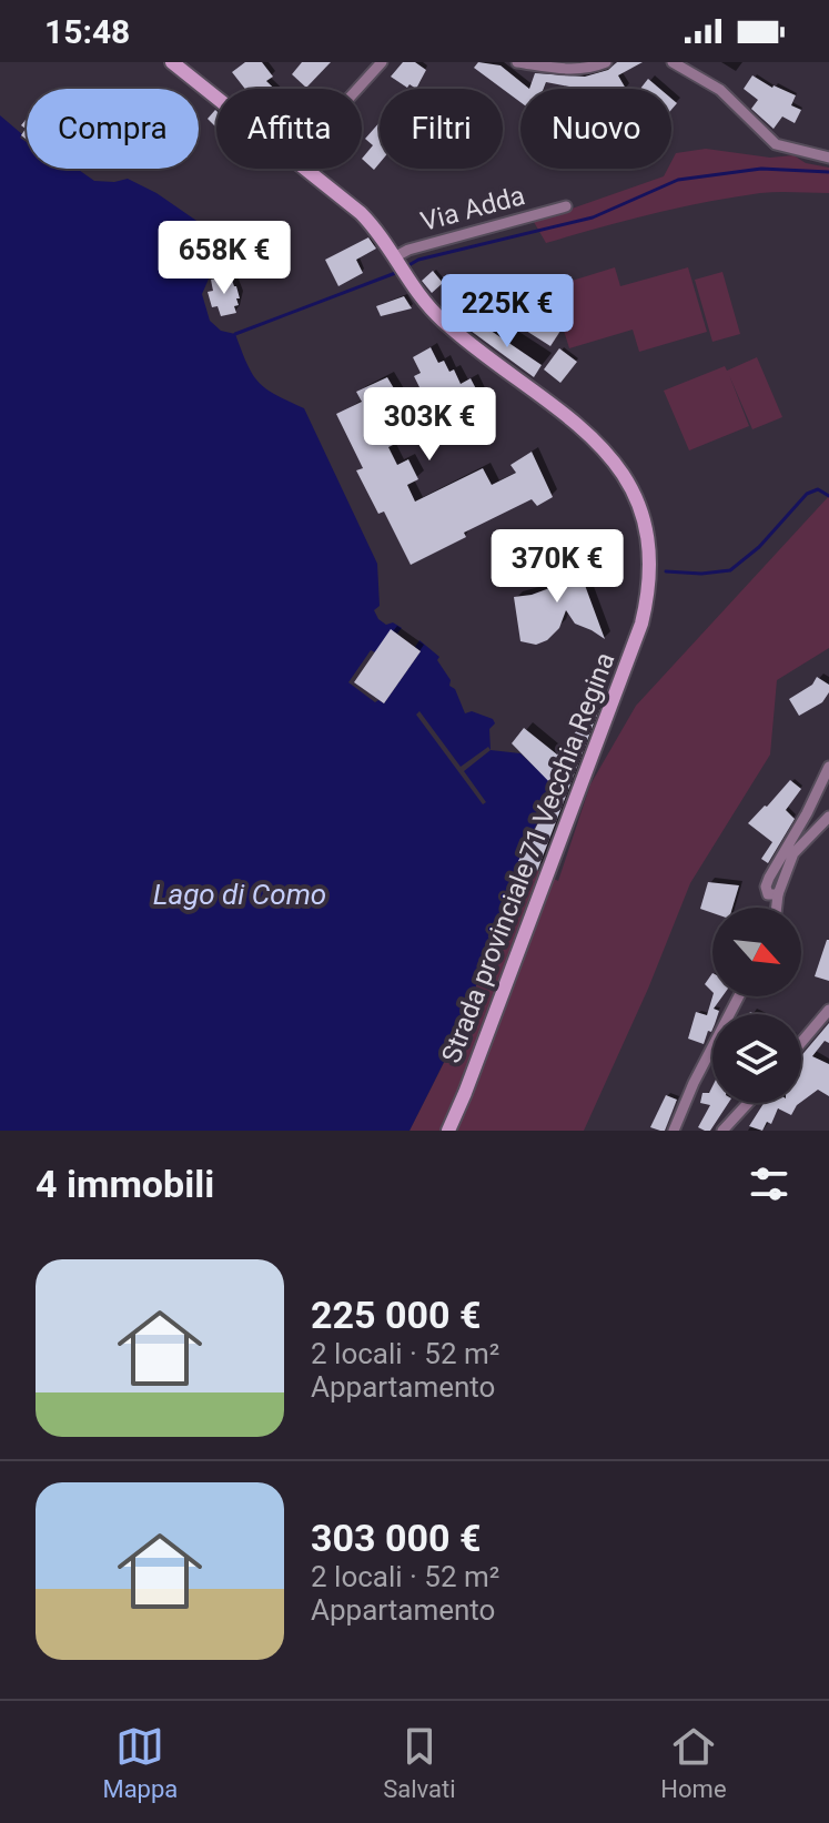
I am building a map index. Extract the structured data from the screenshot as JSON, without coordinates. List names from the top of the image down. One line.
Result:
{"streets":{"street":["Via Adda","Strada provinciale 71 Vecchia Regina"]},"crossings":[["Via Adda","Strada provinciale 71 Vecchia Regina"]],"water":["Lago di Como"],"north":"bottom right","page":{"status":"15:48","chip":["Compra","Affitta","Filtri","Nuovo"],"price":["658K €","225K €","303K €","370K €"],"heading":"4 immobili","list":[{"name":"225 000 €","note":"2 locali · 52 m² · Appartamento"},{"name":"303 000 €","note":"2 locali · 52 m² · Appartamento"}],"tabs":["Mappa","Salvati","Home"]}}
